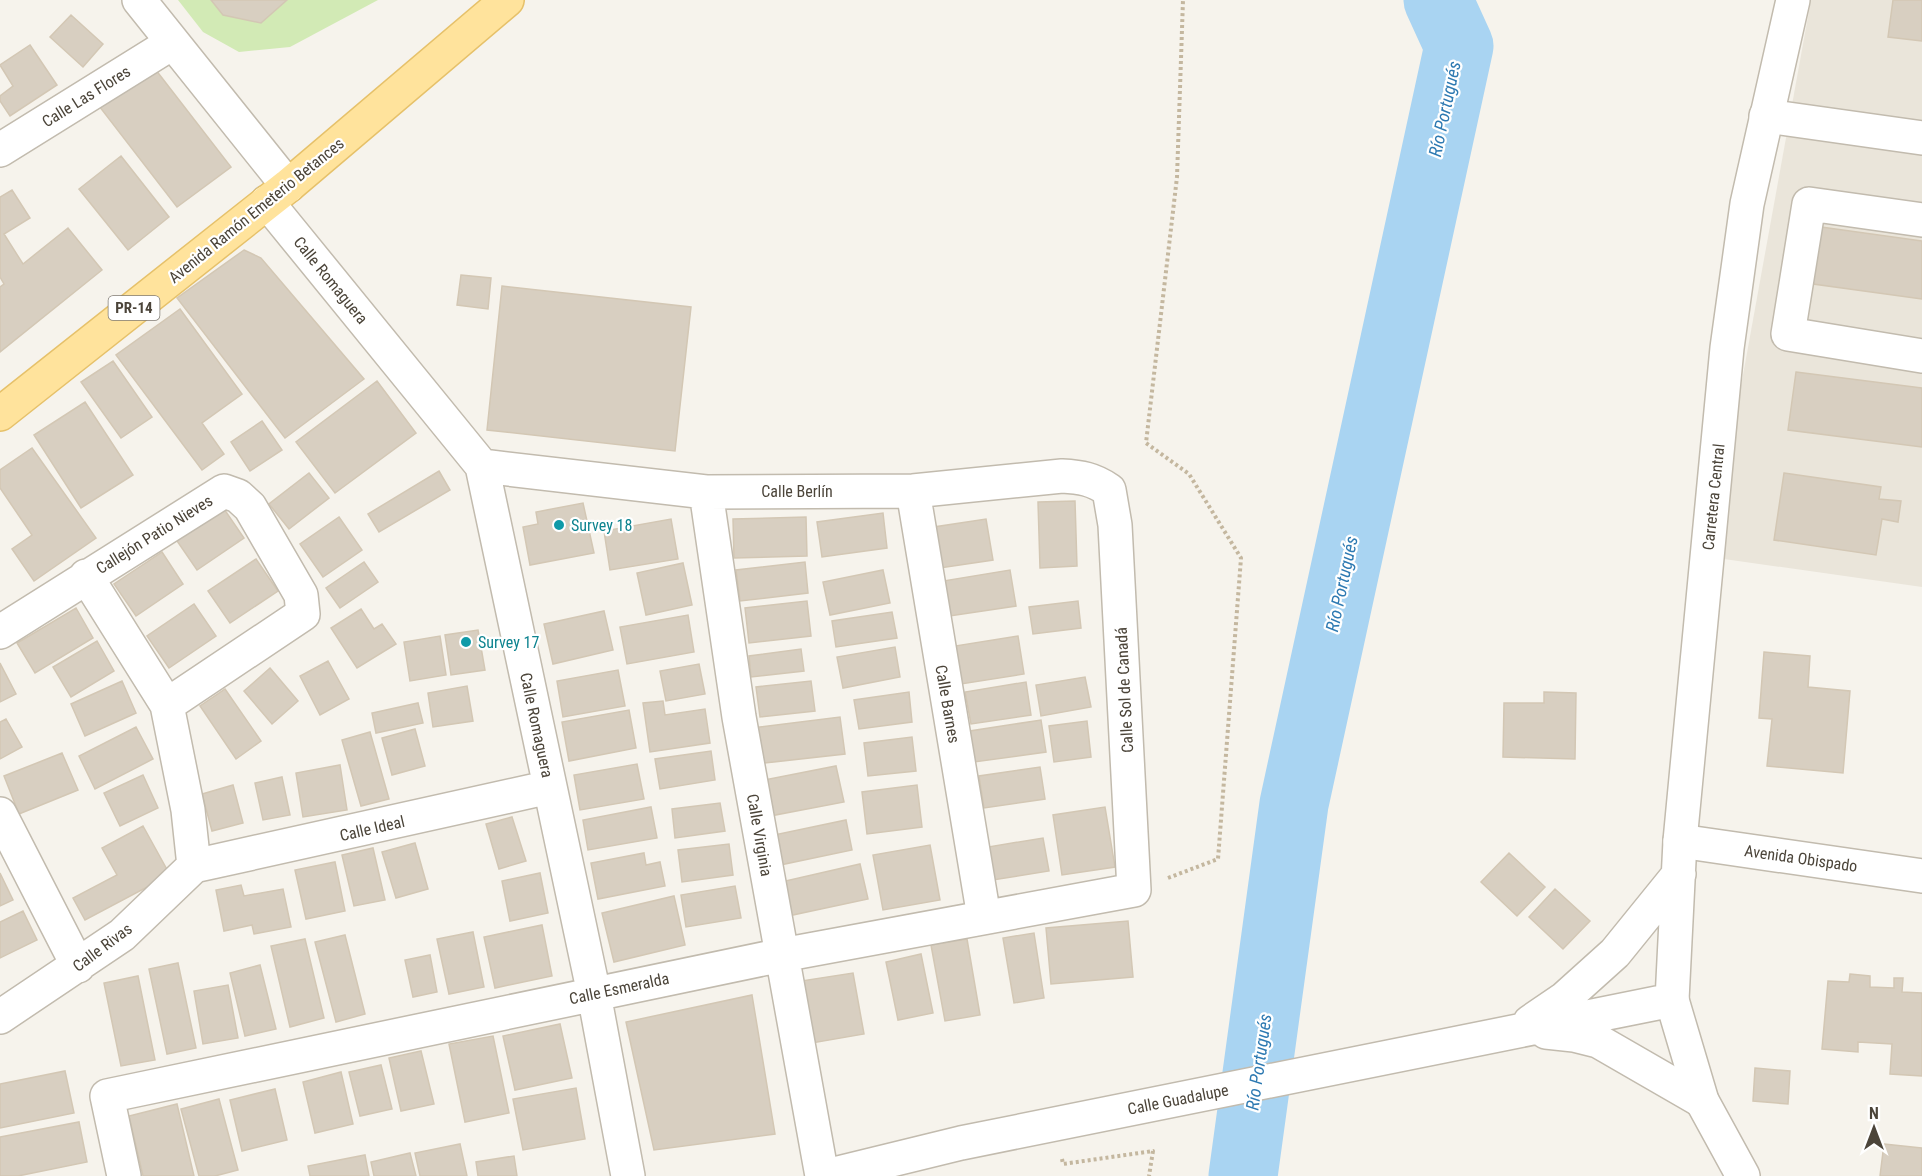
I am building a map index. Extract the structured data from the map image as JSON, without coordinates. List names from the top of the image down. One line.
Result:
{"streets":{"main road":["Avenida Ramón Emeterio Betances","PR-14"],"street":["Calle Las Flores","Calle Romaguera","Calle Berlín","Carretera Central","Callejón Patio Nieves","Calle Sol de Canadá","Calle Barnes","Calle Ideal","Calle Virginia","Avenida Obispado","Calle Rivas","Calle Esmeralda","Calle Guadalupe"]},"crossings":[["Calle Las Flores","Calle Romaguera"],["Avenida Ramón Emeterio Betances","Calle Romaguera"],["Calle Romaguera","Calle Berlín"],["Calle Romaguera","Calle Ideal"],["Calle Romaguera","Calle Esmeralda"],["Calle Berlín","Calle Sol de Canadá"],["Calle Berlín","Calle Barnes"],["Calle Berlín","Calle Virginia"],["Carretera Central","Avenida Obispado"],["Carretera Central","Calle Guadalupe"],["Calle Sol de Canadá","Calle Esmeralda"],["Calle Barnes","Calle Esmeralda"],["Calle Ideal","Calle Rivas"],["Calle Virginia","Calle Esmeralda"],["Calle Virginia","Calle Guadalupe"]],"water":["Río Portugués"],"places":["Survey 18","Survey 17"],"north":"top"}
